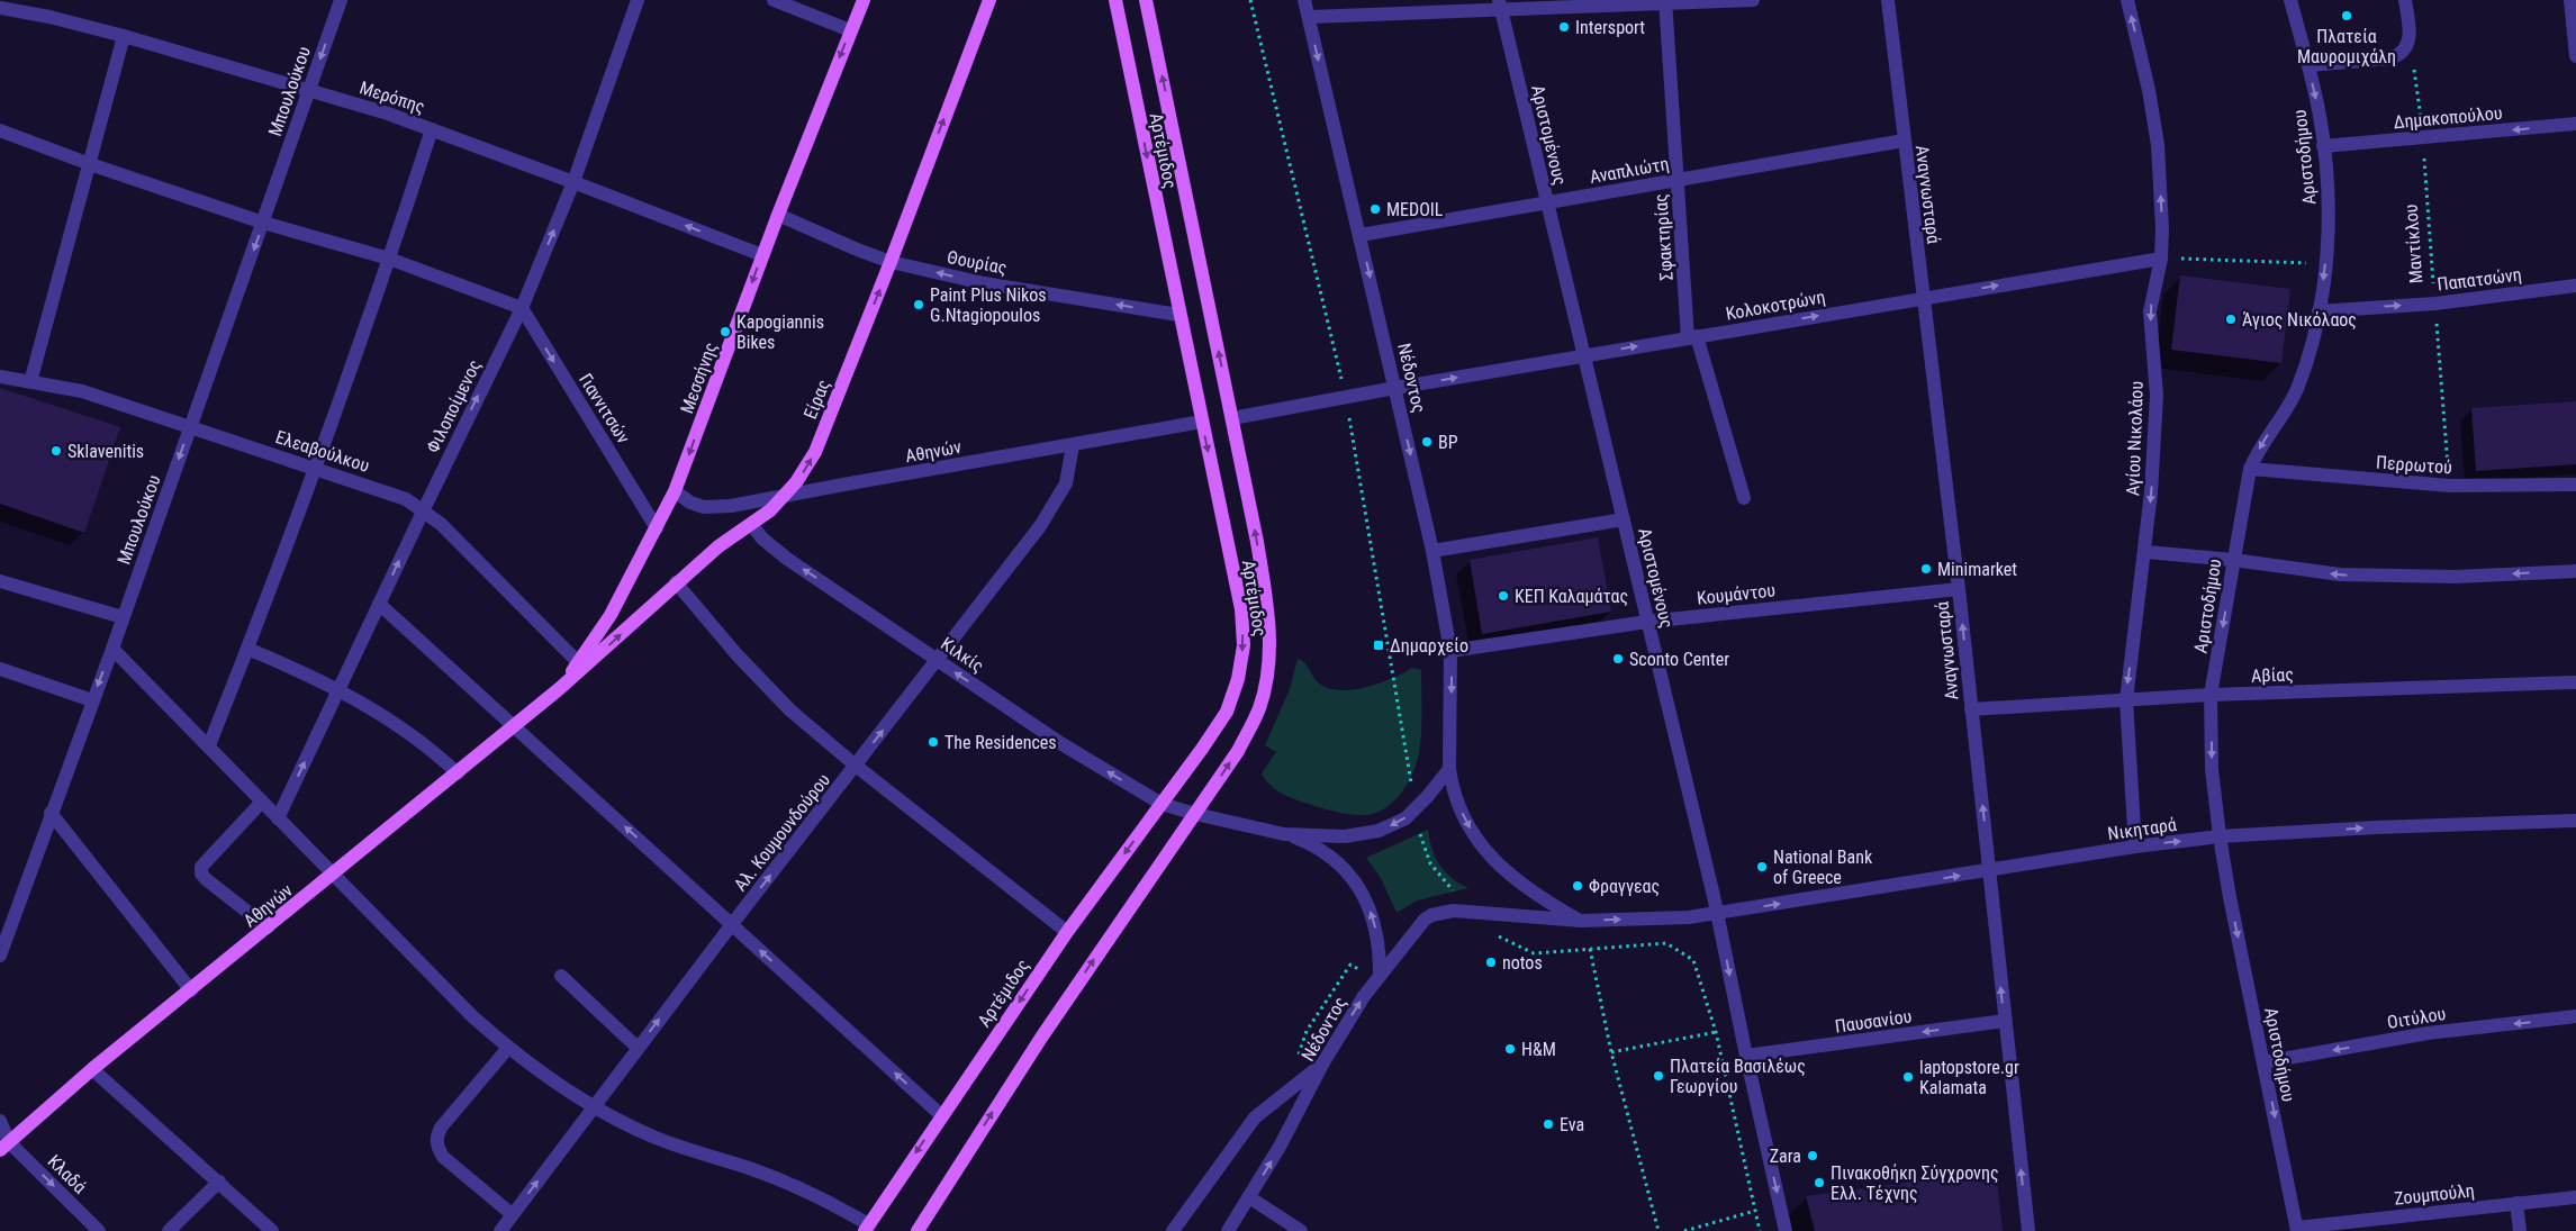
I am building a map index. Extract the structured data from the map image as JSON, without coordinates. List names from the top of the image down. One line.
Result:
{"streets":{"main road":["Αρτέμιδος","Μεσσήνης","Είρας","Αθηνών"],"street":["Μπουλούκου","Μερόπης","Δημακοπούλου","Αριστομένους","Αριστοδήμου","Αναπλιώτη","Αναγνωσταρά","Σφακτηρίας","Θουρίας","Παπατσώνη","Κολοκοτρώνη","Νέδοντος","Φιλοποίμενος","Γιαννιτσών","Αγίου Νικολάου","Ελεαβούλκου","Περρωτού","Κουμάντου","Κιλκίς","Αβίας","Νικηταρά","Αλ. Κουμουνδούρου","Οιτύλου","Παυσανίου","Κλαδά","Ζουμπούλη"],"path":["Μαντίκλου"]},"crossings":[["Μπουλούκου","Μερόπης"],["Μπουλούκου","Ελεαβούλκου"],["Μερόπης","Μεσσήνης"],["Μερόπης","Φιλοποίμενος"],["Δημακοπούλου","Αριστοδήμου"],["Δημακοπούλου","Μαντίκλου"],["Αριστομένους","Αναπλιώτη"],["Αριστομένους","Κολοκοτρώνη"],["Αριστομένους","Κουμάντου"],["Αριστομένους","Νικηταρά"],["Αριστομένους","Παυσανίου"],["Αρτέμιδος","Θουρίας"],["Αρτέμιδος","Κολοκοτρώνη"],["Αρτέμιδος","Αθηνών"],["Αρτέμιδος","Κιλκίς"],["Αριστοδήμου","Παπατσώνη"],["Αριστοδήμου","Περρωτού"],["Αριστοδήμου","Αβίας"],["Αριστοδήμου","Νικηταρά"],["Αριστοδήμου","Οιτύλου"],["Αριστοδήμου","Ζουμπούλη"],["Αναπλιώτη","Αναγνωσταρά"],["Αναπλιώτη","Σφακτηρίας"],["Αναπλιώτη","Νέδοντος"],["Αναγνωσταρά","Κολοκοτρώνη"],["Αναγνωσταρά","Κουμάντου"],["Αναγνωσταρά","Αβίας"],["Αναγνωσταρά","Νικηταρά"],["Αναγνωσταρά","Παυσανίου"],["Σφακτηρίας","Κολοκοτρώνη"],["Μαντίκλου","Παπατσώνη"],["Μαντίκλου","Περρωτού"],["Θουρίας","Μεσσήνης"],["Θουρίας","Είρας"],["Κολοκοτρώνη","Νέδοντος"],["Κολοκοτρώνη","Αγίου Νικολάου"],["Μεσσήνης","Είρας"],["Μεσσήνης","Γιαννιτσών"],["Μεσσήνης","Ελεαβούλκου"],["Μεσσήνης","Αθηνών"],["Νέδοντος","Κουμάντου"],["Νέδοντος","Νικηταρά"],["Είρας","Αθηνών"],["Είρας","Κιλκίς"],["Φιλοποίμενος","Γιαννιτσών"],["Φιλοποίμενος","Ελεαβούλκου"],["Αγίου Νικολάου","Αβίας"],["Αγίου Νικολάου","Νικηταρά"],["Αθηνών","Αλ. Κουμουνδούρου"],["Αθηνών","Κλαδά"],["Κιλκίς","Αλ. Κουμουνδούρου"]],"one_way":["Μπουλούκου","Δημακοπούλου","Αριστοδήμου","Αναγνωσταρά","Θουρίας","Παπατσώνη","Κολοκοτρώνη","Μεσσήνης","Είρας","Γιαννιτσών","Νικηταρά","Αλ. Κουμουνδούρου","Οιτύλου","Παυσανίου"],"places":{"other":["Πλατεία Μαυρομιχάλη","Intersport","MEDOIL","Paint Plus Nikos G.Ntagiopoulos","Άγιος Νικόλαος","Kapogiannis Bikes","BP","Sklavenitis","Minimarket","ΚΕΠ Καλαμάτας","Sconto Center","The Residences","National Bank of Greece","Φραγγεας","notos","H&M","Πλατεία Βασιλέως Γεωργίου","laptopstore.gr Kalamata","Eva","Zara","Πινακοθήκη Σύγχρονης Ελλ. Τέχνης"],"transit":["Δημαρχείο"]}}
